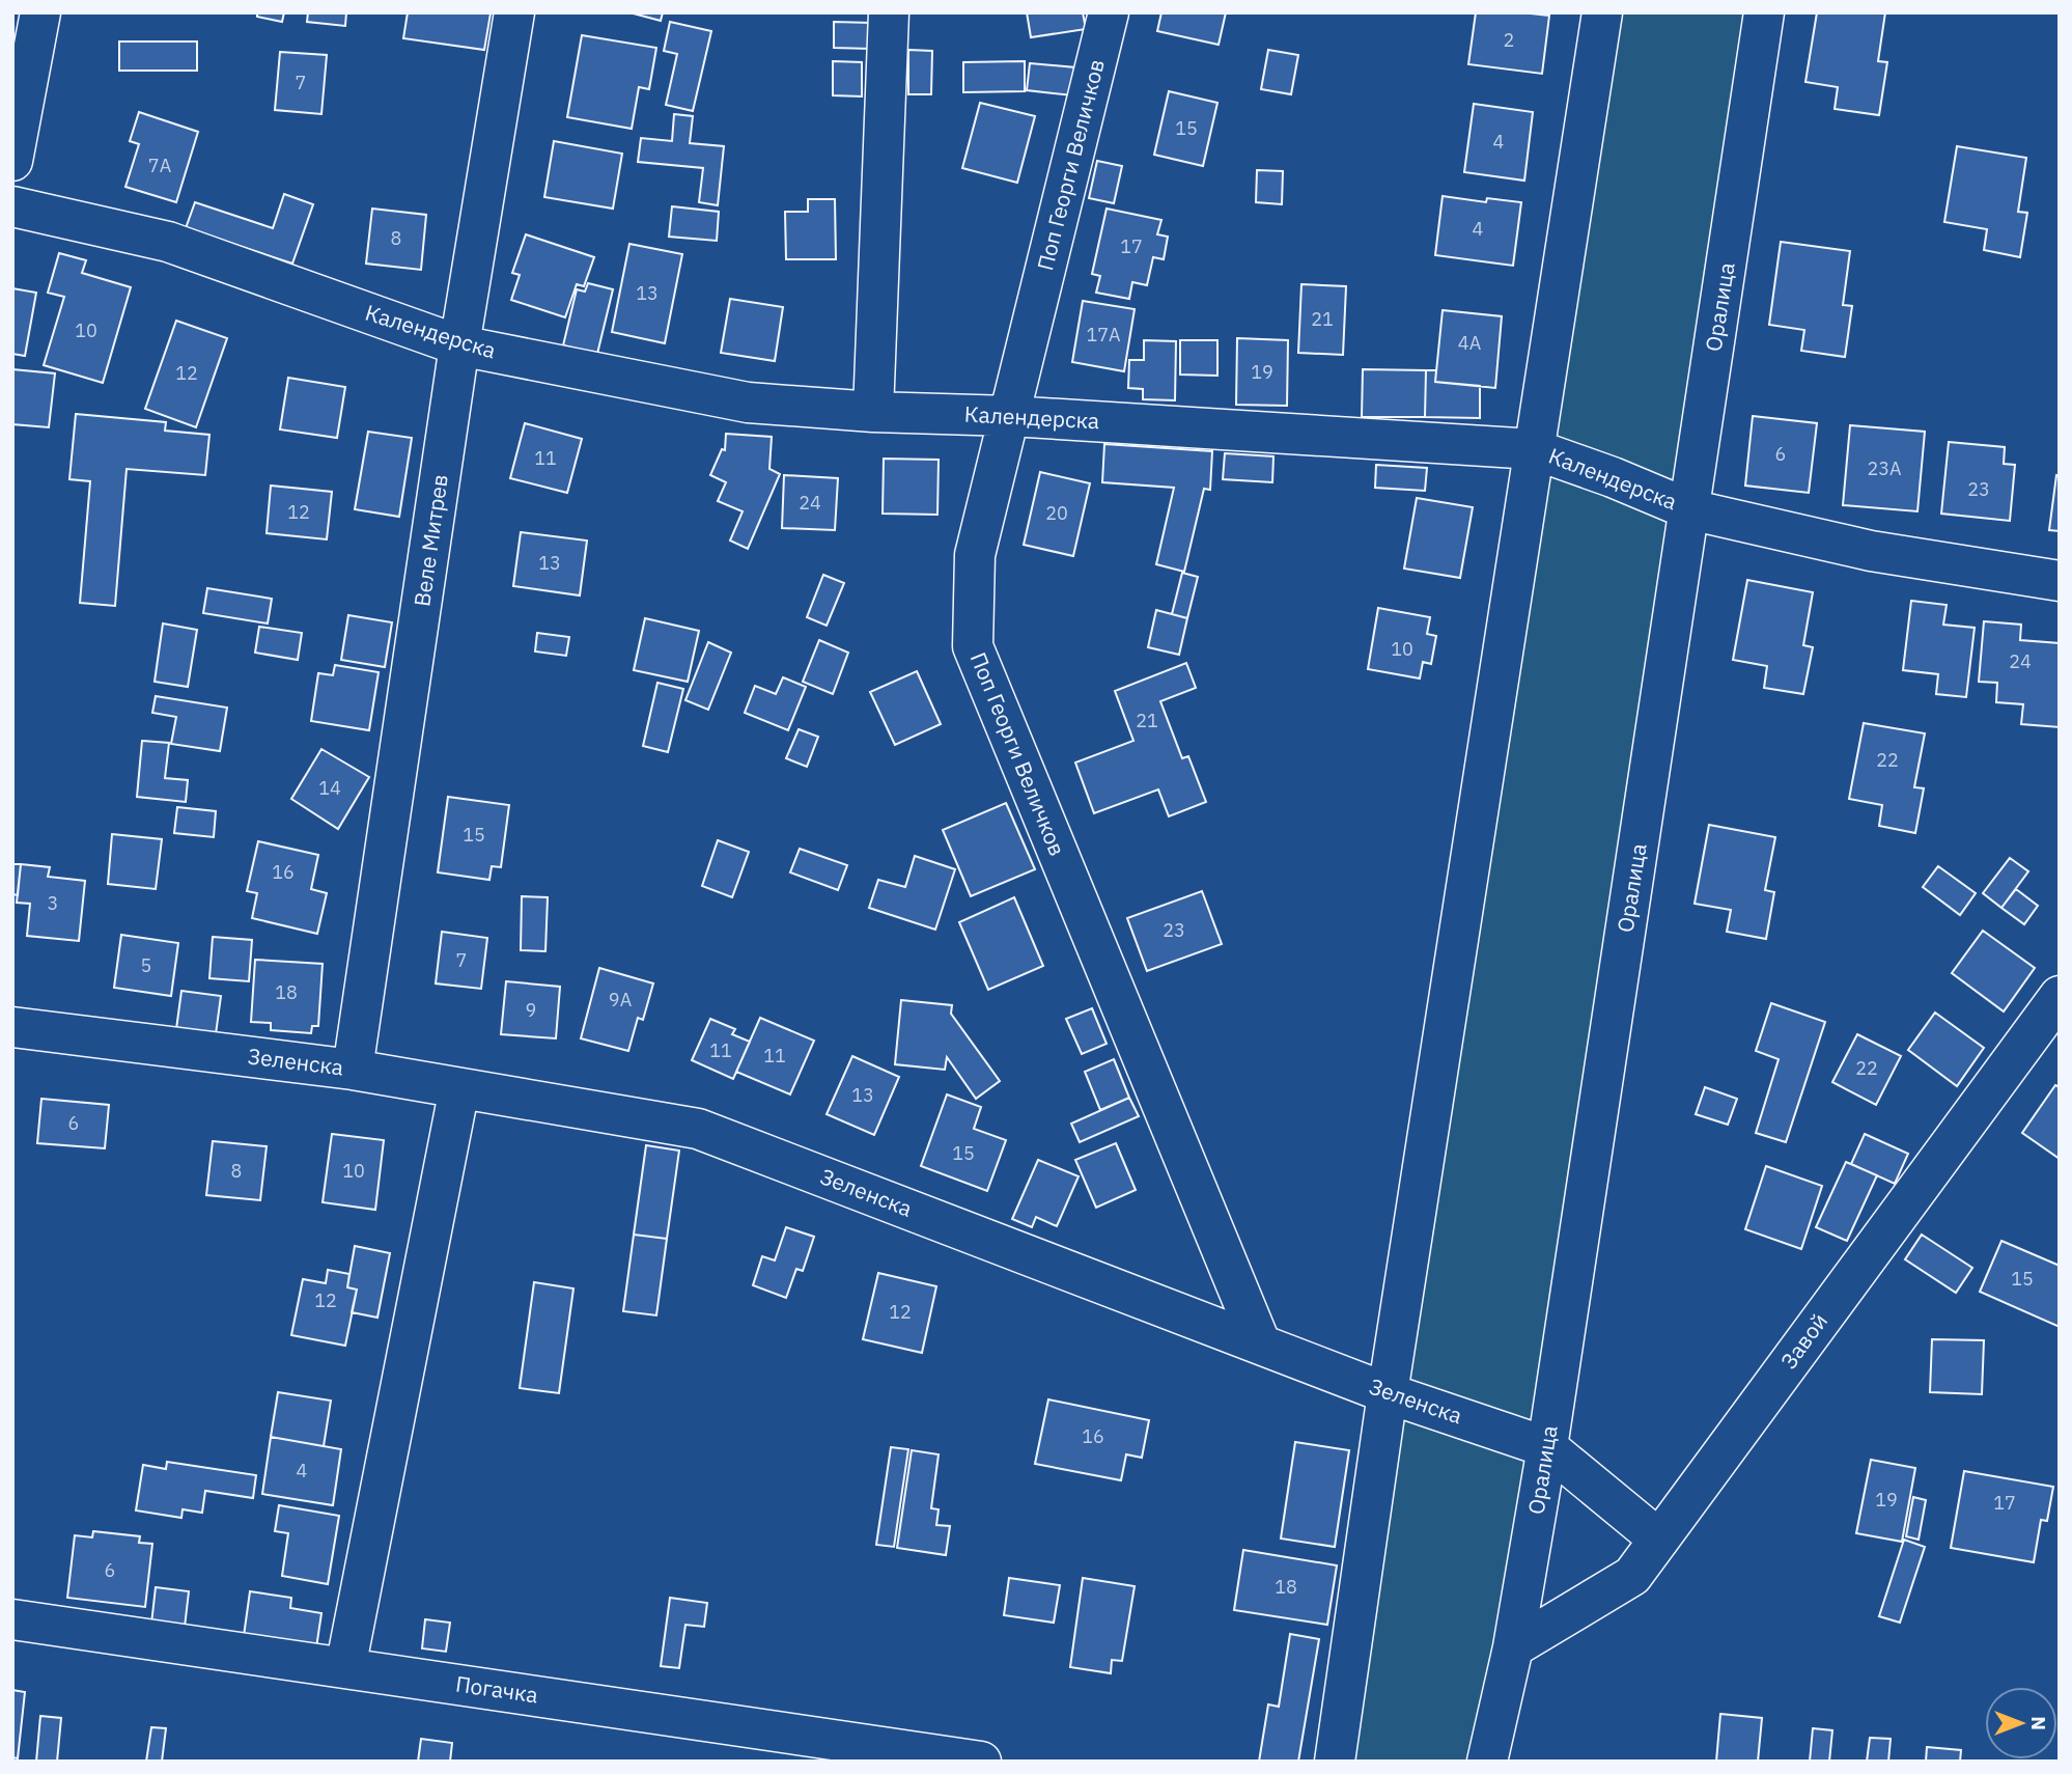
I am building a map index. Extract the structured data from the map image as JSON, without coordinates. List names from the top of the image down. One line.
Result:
{"streets":{"street":["Поп Георги Величков","Оралица","Календерска","Веле Митрев","Зеленска","Завой","Погачка"]},"crossings":[["Поп Георги Величков","Календерска"],["Поп Георги Величков","Зеленска"],["Оралица","Календерска"],["Оралица","Зеленска"],["Оралица","Завой"],["Календерска","Веле Митрев"],["Веле Митрев","Зеленска"],["Зеленска","Завой"]],"house_numbers":["2","7","15","4","7А","4","8","17","13","21","10","17А","4А","19","12","6","11","23А","23","24","12","20","13","10","24","21","22","14","15","16","3","23","7","5","18","9А","9","11","11","22","13","6","15","8","10","15","12","12","16","4","19","17","6","18"],"north":"right"}
